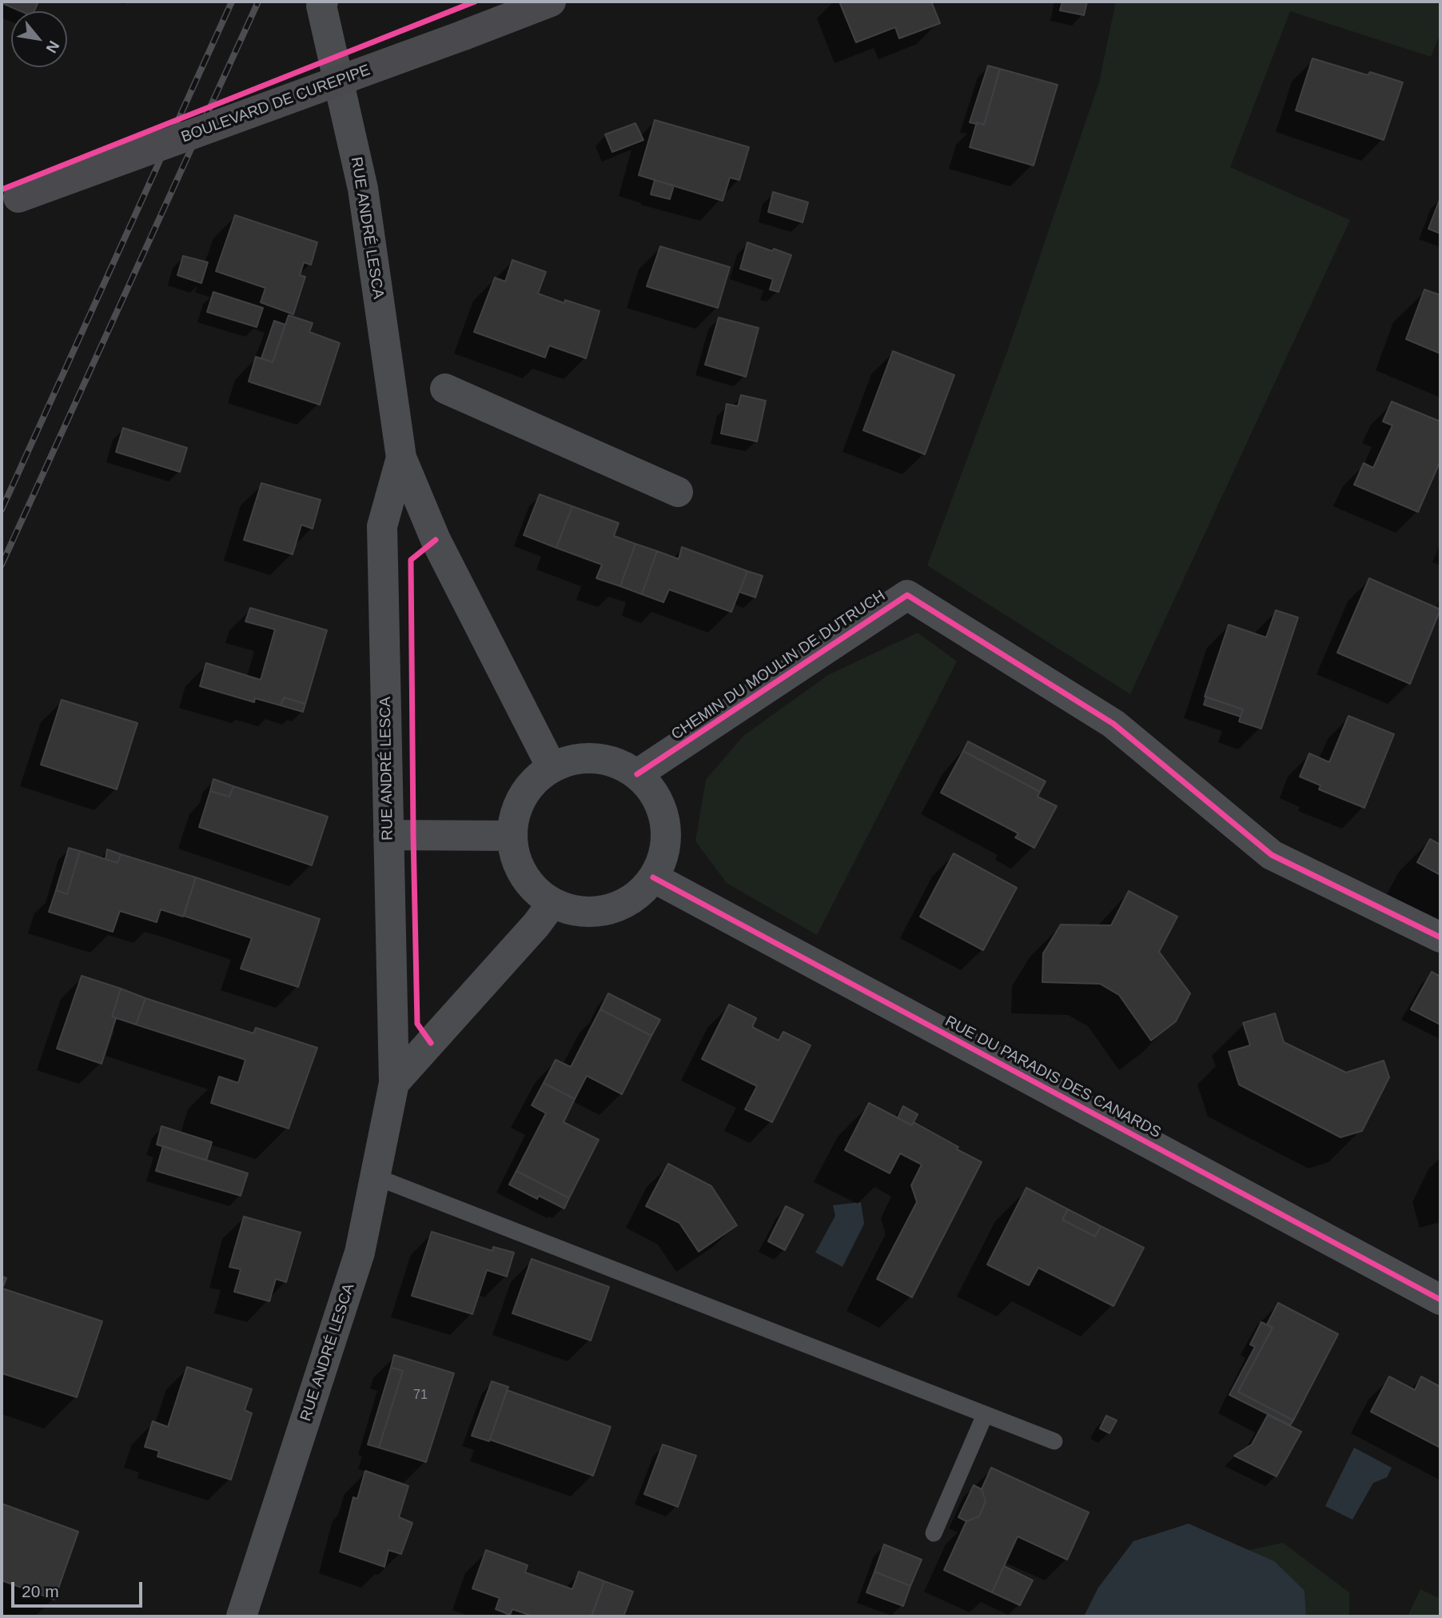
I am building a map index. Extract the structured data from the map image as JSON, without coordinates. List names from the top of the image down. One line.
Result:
{"streets":{"main road":["BOULEVARD DE CUREPIPE"],"street":["RUE ANDRÉ LESCA","CHEMIN DU MOULIN DE DUTRUCH","RUE DU PARADIS DES CANARDS"]},"crossings":[["RUE ANDRÉ LESCA","CHEMIN DU MOULIN DE DUTRUCH"],["RUE ANDRÉ LESCA","RUE DU PARADIS DES CANARDS"],["CHEMIN DU MOULIN DE DUTRUCH","RUE DU PARADIS DES CANARDS"]],"house_numbers":["71"],"scale_bar":"20 m","north":"bottom right"}
